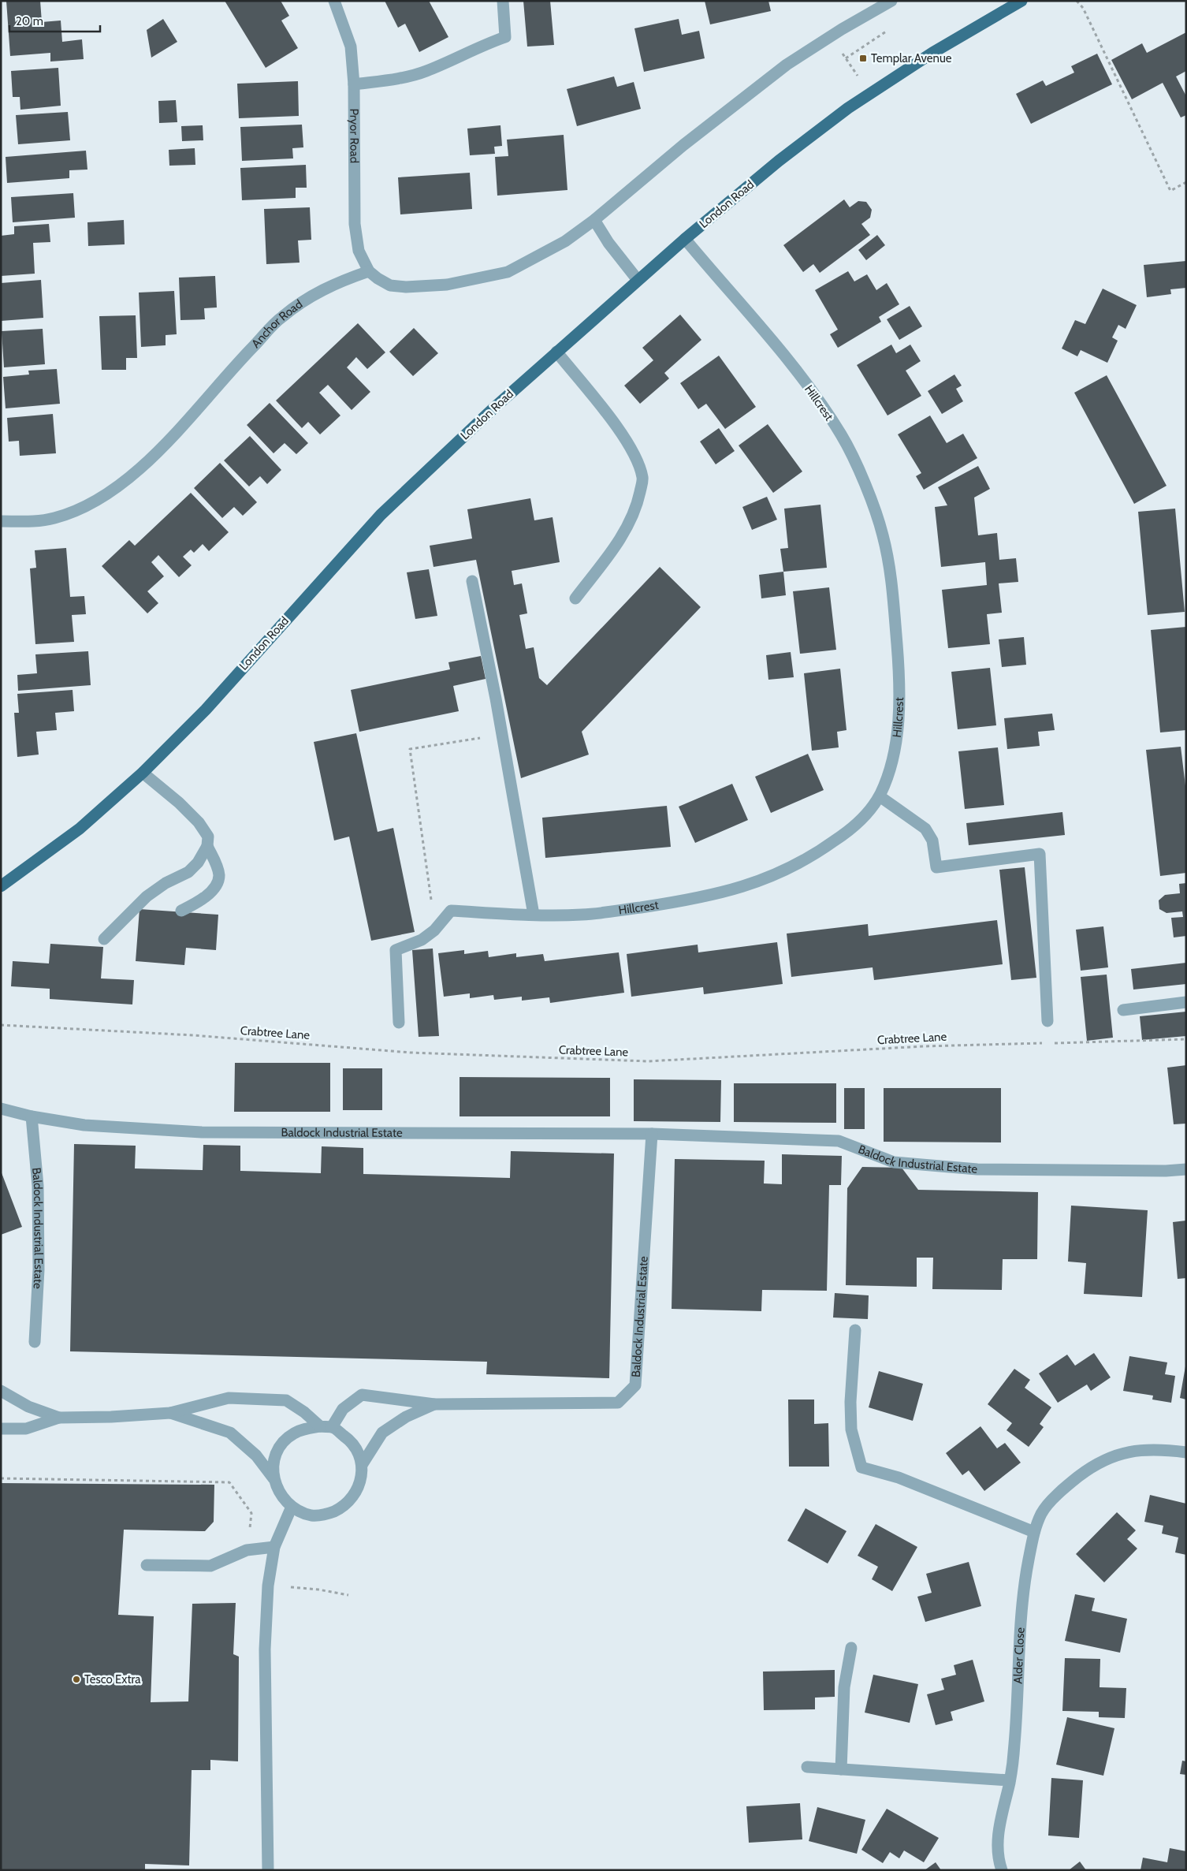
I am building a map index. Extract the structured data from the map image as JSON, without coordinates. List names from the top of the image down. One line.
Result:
{"streets":{"main road":["London Road"],"street":["Pryor Road","Anchor Road","Hillcrest","Baldock Industrial Estate","Alder Close"],"path":["Crabtree Lane"]},"crossings":[["Pryor Road","Anchor Road"],["London Road","Hillcrest"]],"places":{"transit":["Templar Avenue"],"other":["Tesco Extra"]},"scale_bar":"20 m"}
